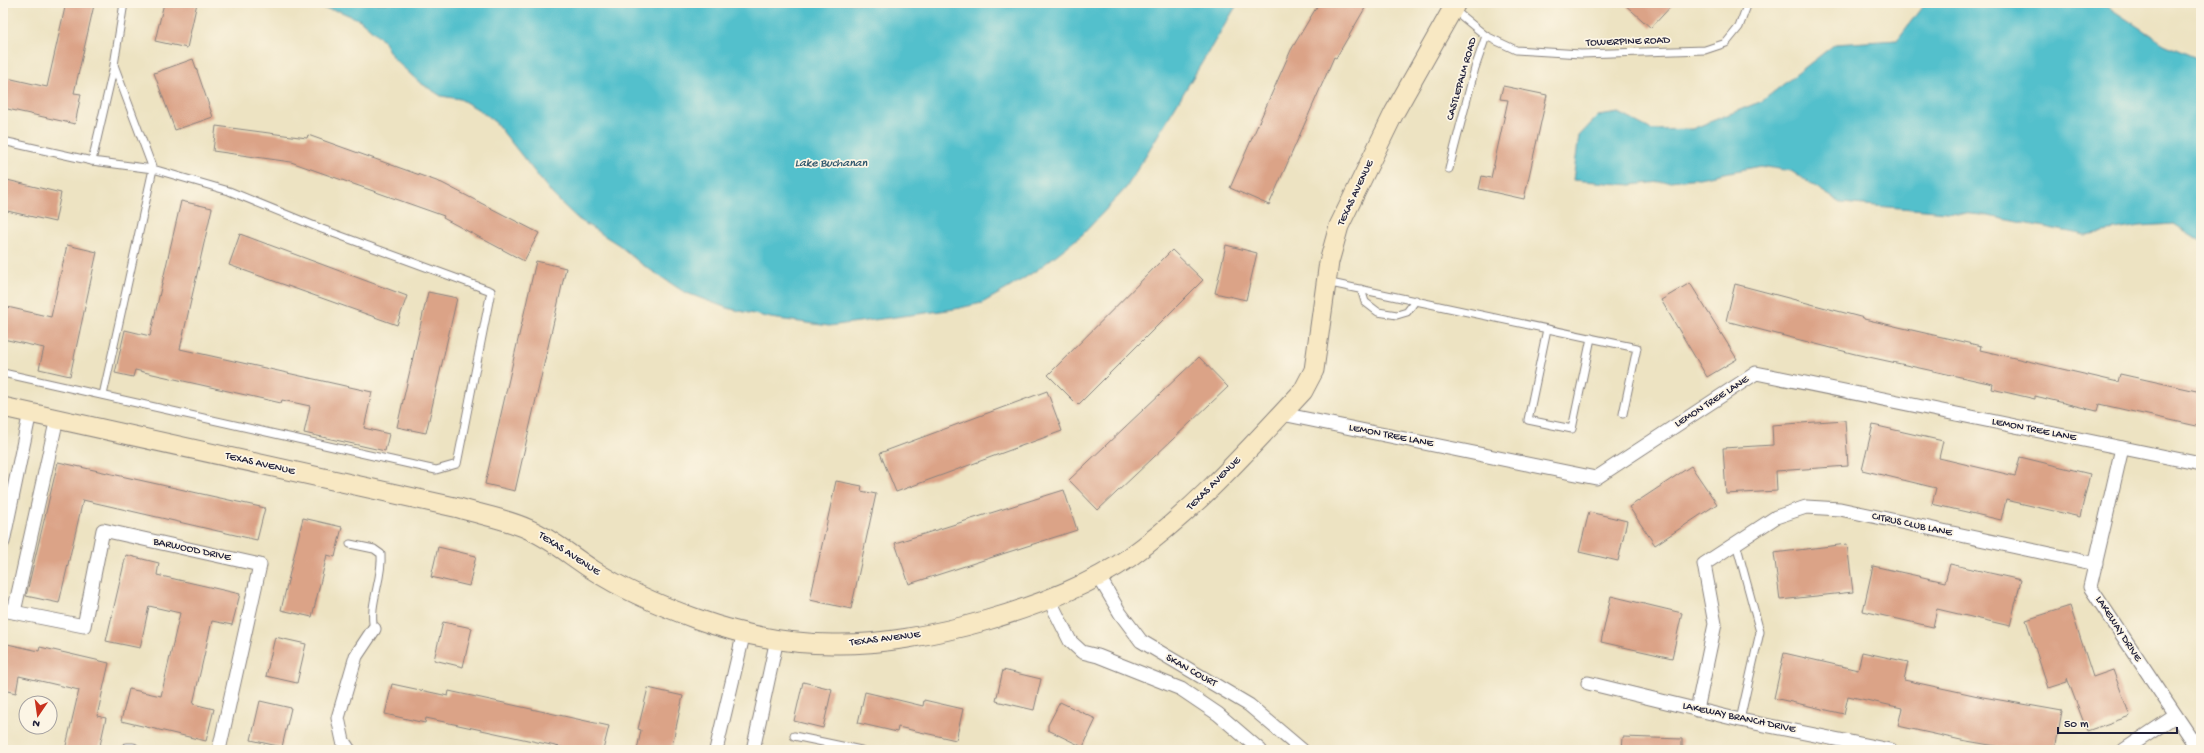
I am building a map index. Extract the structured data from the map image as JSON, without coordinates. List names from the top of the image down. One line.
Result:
{"streets":{"street":["TEXAS AVENUE","LEMON TREE LANE","CITRUS CLUB LANE","BARWOOD DRIVE","LAKEWAY DRIVE","SKAN COURT","LAKEWAY BRANCH DRIVE"],"lane":["TOWERPINE ROAD","CASTLEPALM ROAD"]},"crossings":[["TOWERPINE ROAD","CASTLEPALM ROAD"],["CASTLEPALM ROAD","TEXAS AVENUE"],["TEXAS AVENUE","LEMON TREE LANE"],["TEXAS AVENUE","BARWOOD DRIVE"],["TEXAS AVENUE","SKAN COURT"],["LEMON TREE LANE","LAKEWAY DRIVE"],["CITRUS CLUB LANE","LAKEWAY DRIVE"],["CITRUS CLUB LANE","LAKEWAY BRANCH DRIVE"]],"water":["Lake Buchanan"],"scale_bar":"50 m","north":"bottom"}
